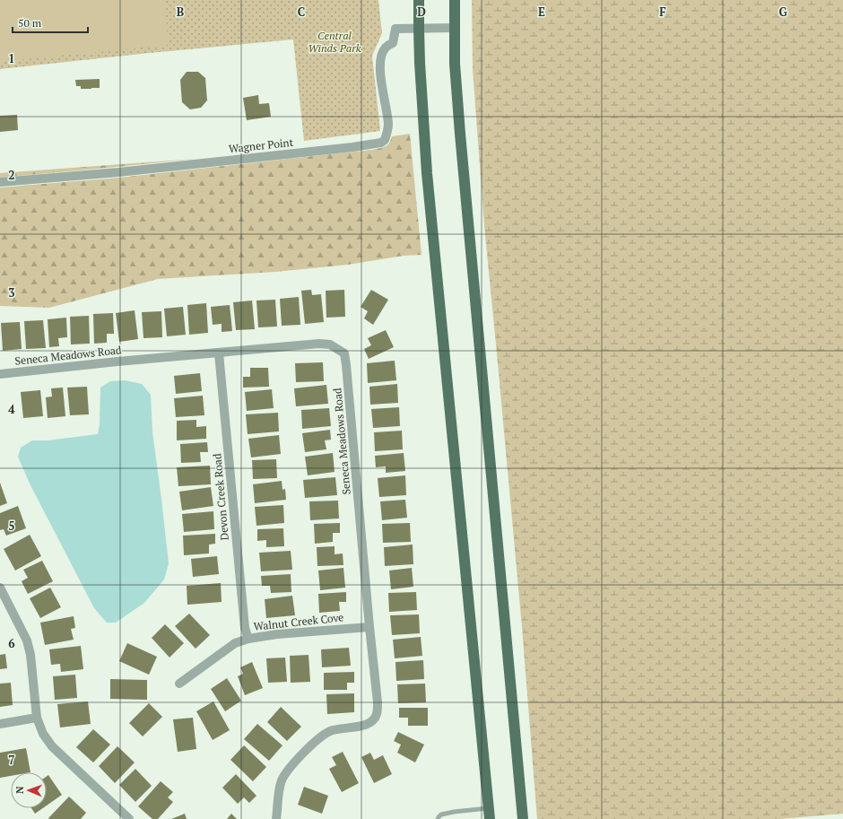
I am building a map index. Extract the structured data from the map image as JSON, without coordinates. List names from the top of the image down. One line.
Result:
{"streets":{"street":["Wagner Point","Seneca Meadows Road","Devon Creek Road","Walnut Creek Cove"]},"crossings":[["Seneca Meadows Road","Devon Creek Road"],["Seneca Meadows Road","Walnut Creek Cove"],["Devon Creek Road","Walnut Creek Cove"]],"parks":["Central Winds Park"],"scale_bar":"50 m","north":"left","grid":{"columns":["B","C","D","E","F","G"],"rows":["1","2","3","4","5","6","7"]}}
